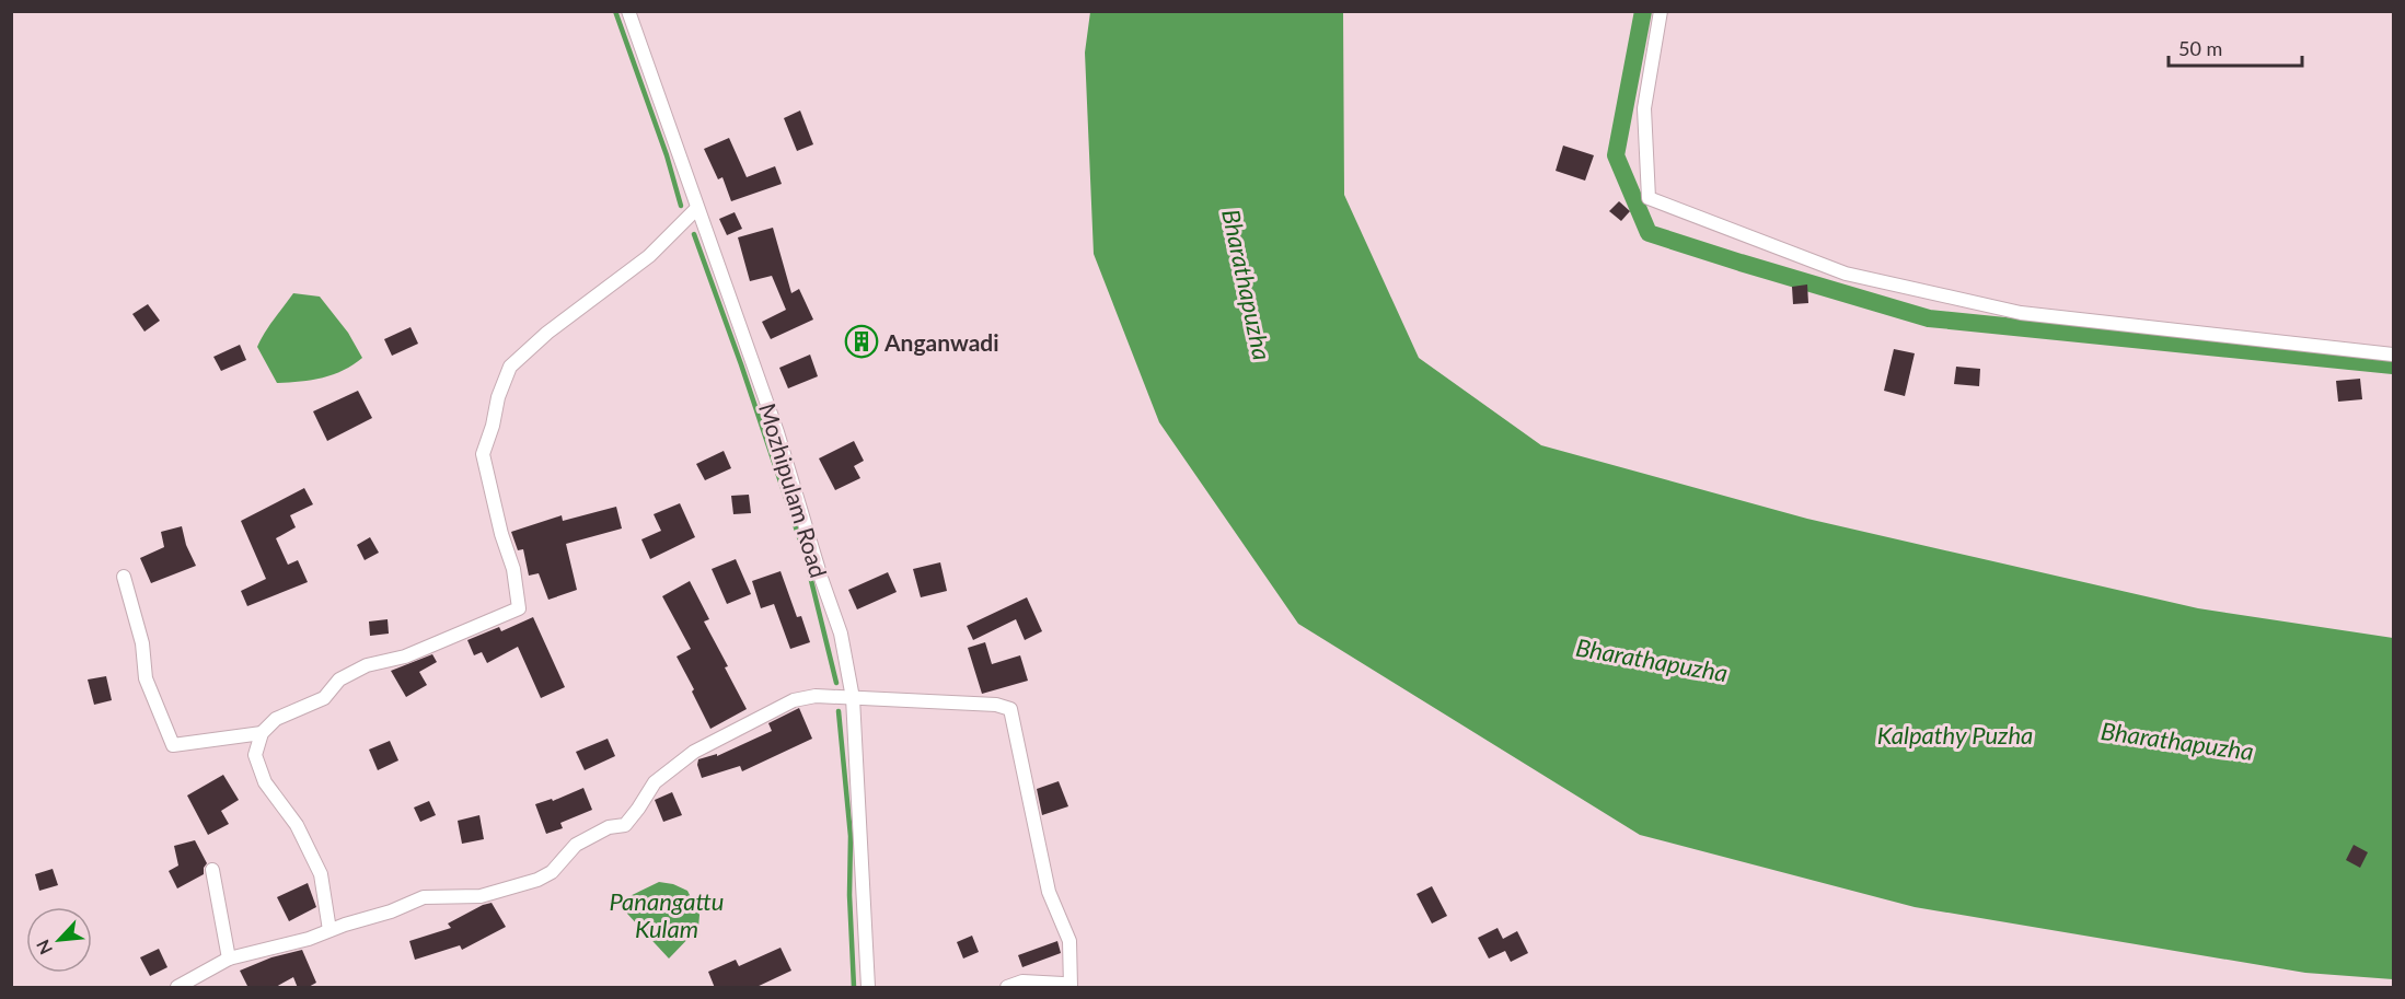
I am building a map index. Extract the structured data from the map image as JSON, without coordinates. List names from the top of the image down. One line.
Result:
{"streets":{"street":["Mozhipulam Road"]},"water":["Bharathapuzha","Kalpathy Puzha","Panangattu Kulam"],"places":{"building":["Anganwadi"]},"scale_bar":"50 m","north":"bottom left"}
